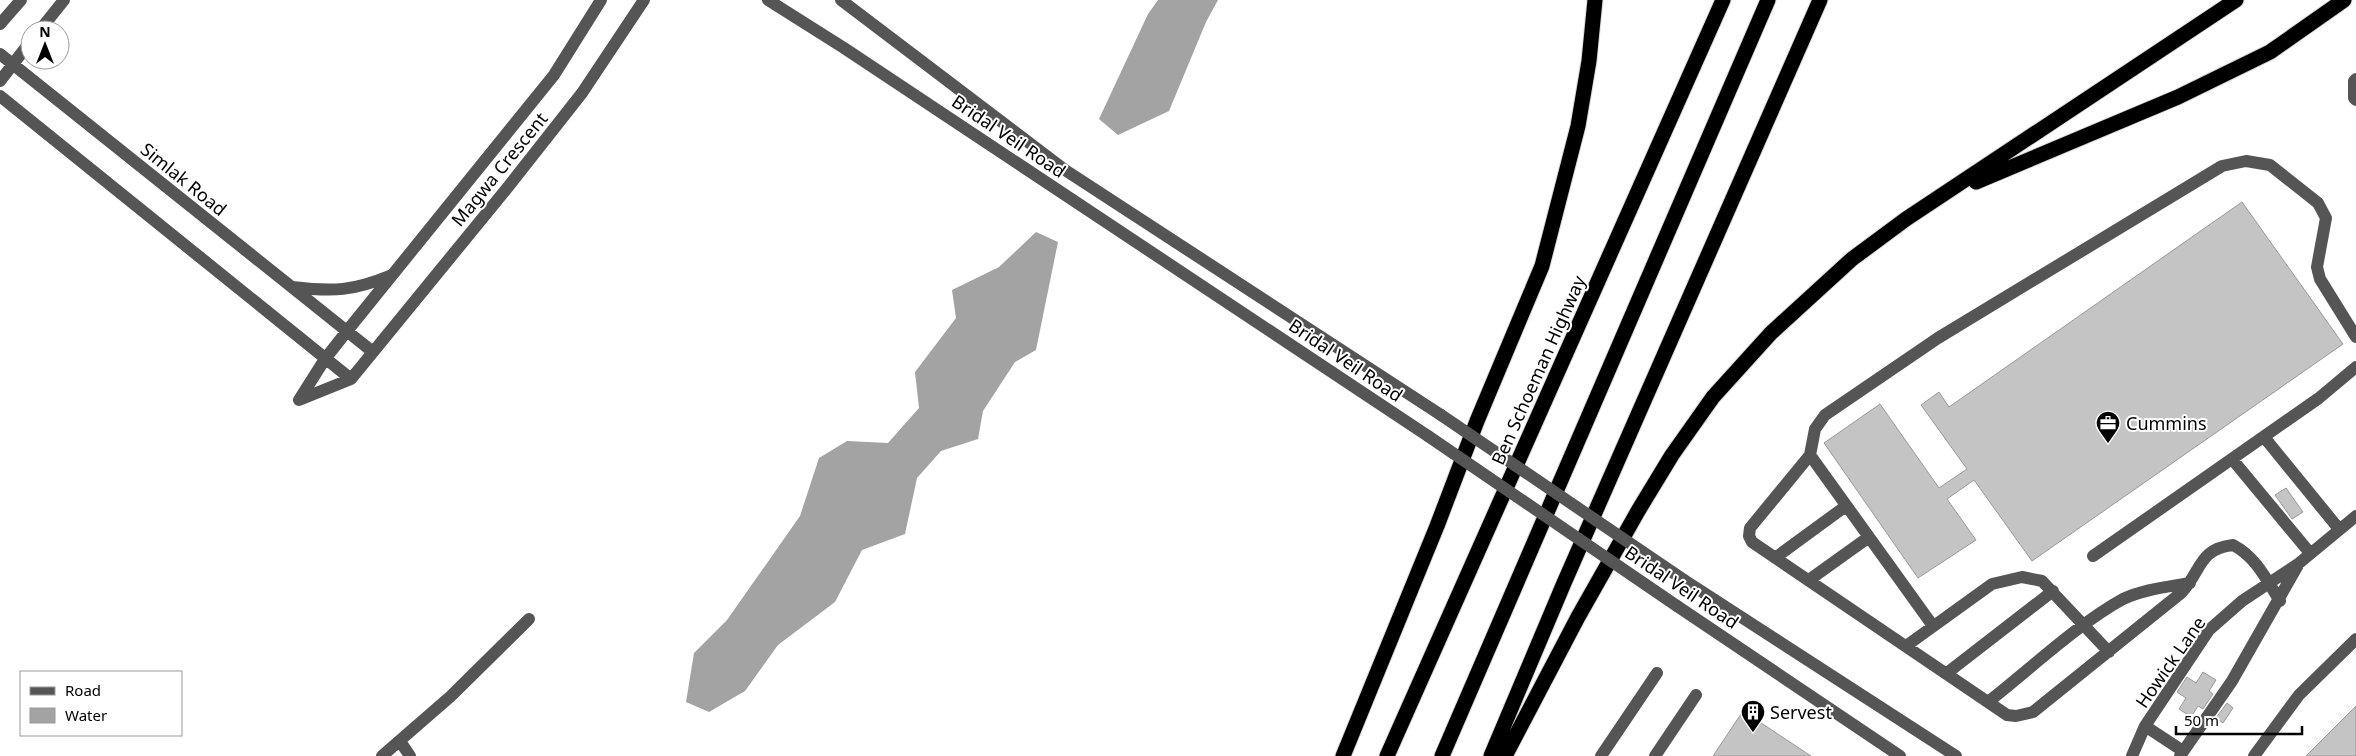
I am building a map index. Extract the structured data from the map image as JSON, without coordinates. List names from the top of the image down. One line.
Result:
{"streets":{"highway":["Ben Schoeman Highway"],"street":["Bridal Veil Road","Magwa Crescent","Simlak Road","Howick Lane"]},"crossings":[["Magwa Crescent","Simlak Road"]],"places":{"office":["Cummins"],"building":["Servest"]},"legend":["Road","Water"],"scale_bar":"50 m","north":"top"}
